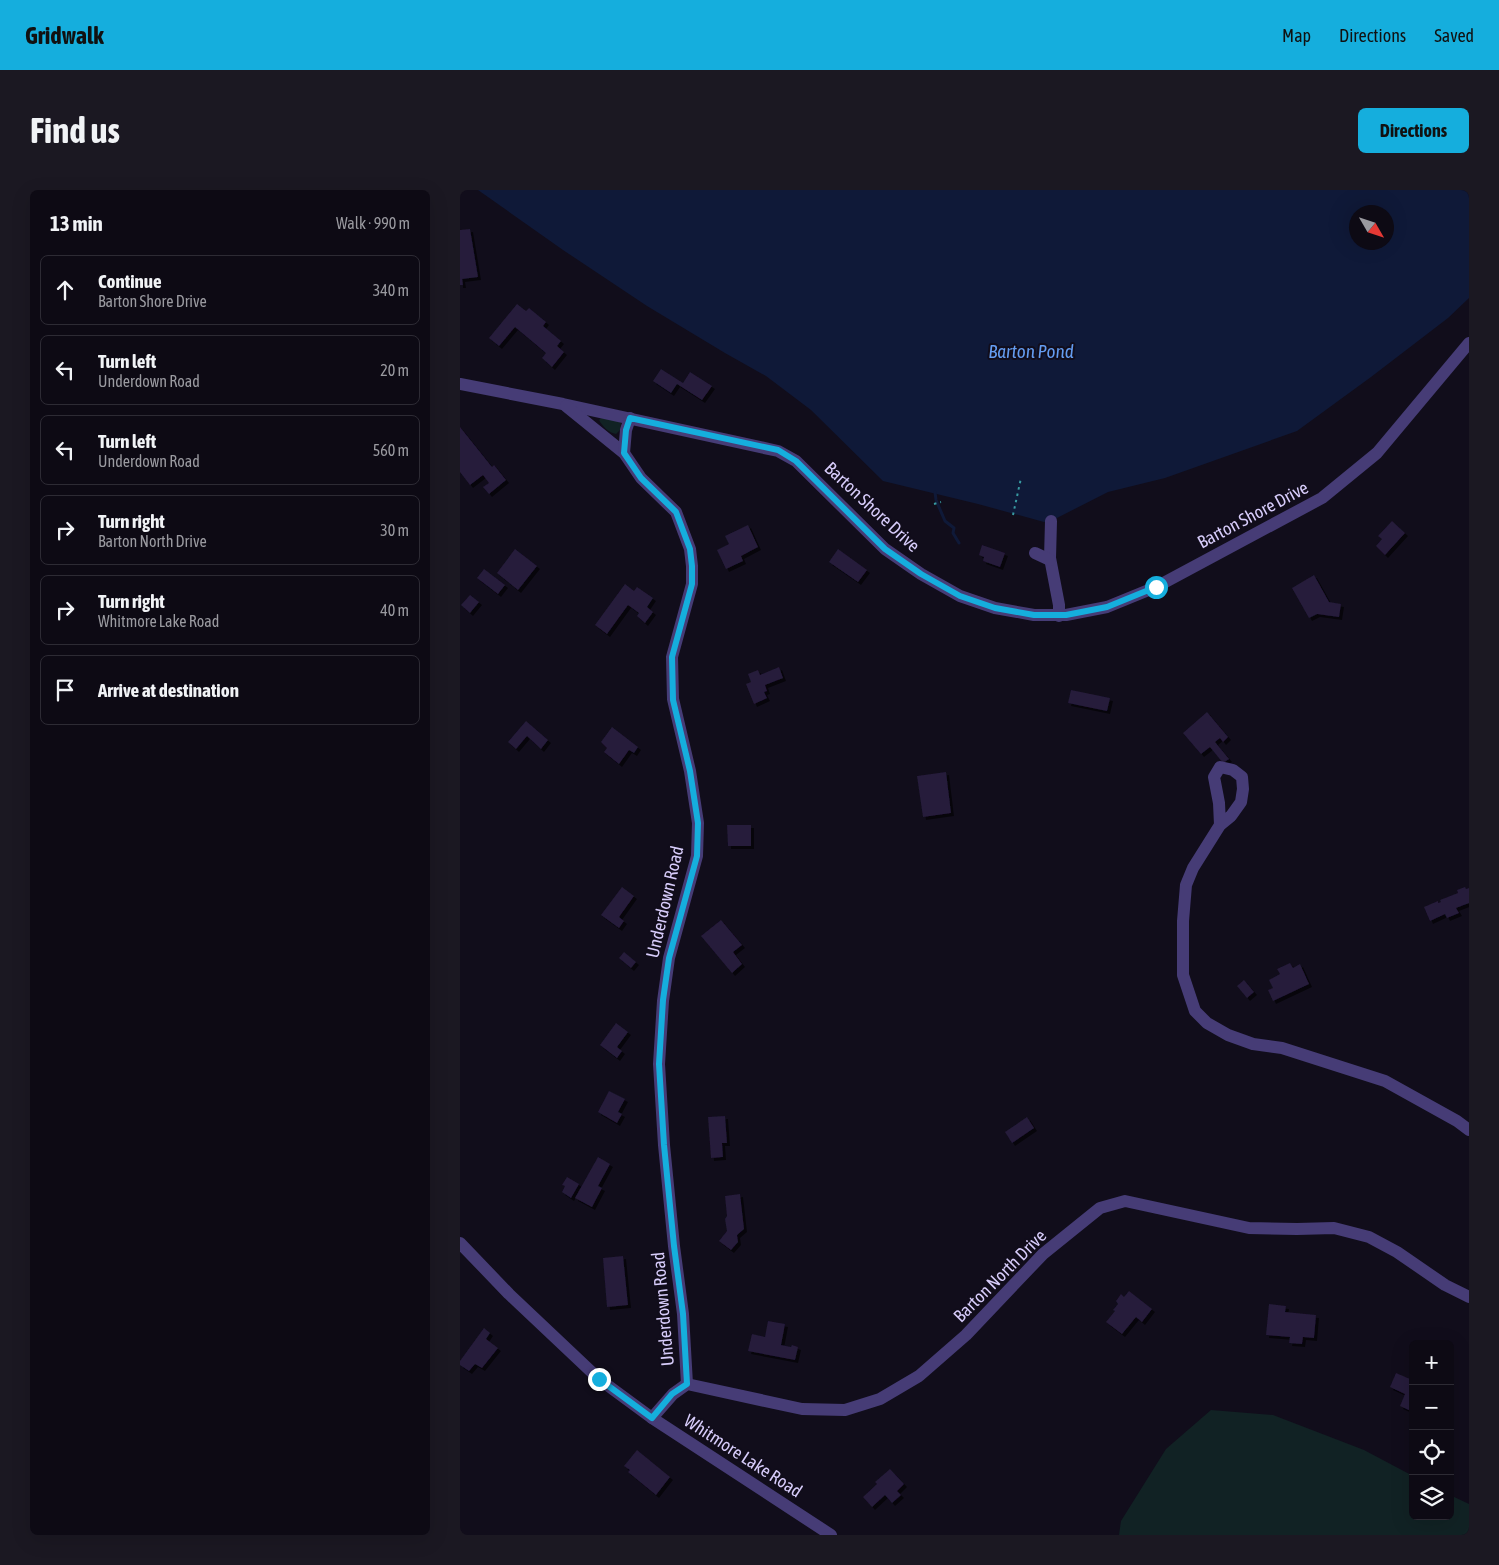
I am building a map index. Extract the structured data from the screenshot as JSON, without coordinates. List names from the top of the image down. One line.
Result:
{"streets":{"street":["Barton Shore Drive","Underdown Road","Barton North Drive","Whitmore Lake Road"]},"crossings":[["Barton Shore Drive","Underdown Road"],["Underdown Road","Barton North Drive"]],"water":["Barton Pond"],"north":"bottom right","page":{"header":"Gridwalk","nav":["Map","Directions","Saved"],"buttons":"Directions","title":"Find us","heading":["13 min","Walk · 990 m"],"list":[["Continue","Barton Shore Drive","340 m"],["Turn left","Underdown Road","20 m"],["Turn left","Underdown Road","560 m"],["Turn right","Barton North Drive","30 m"],["Turn right","Whitmore Lake Road","40 m"],"Arrive at destination"],"map_buttons":["+","−"]}}
